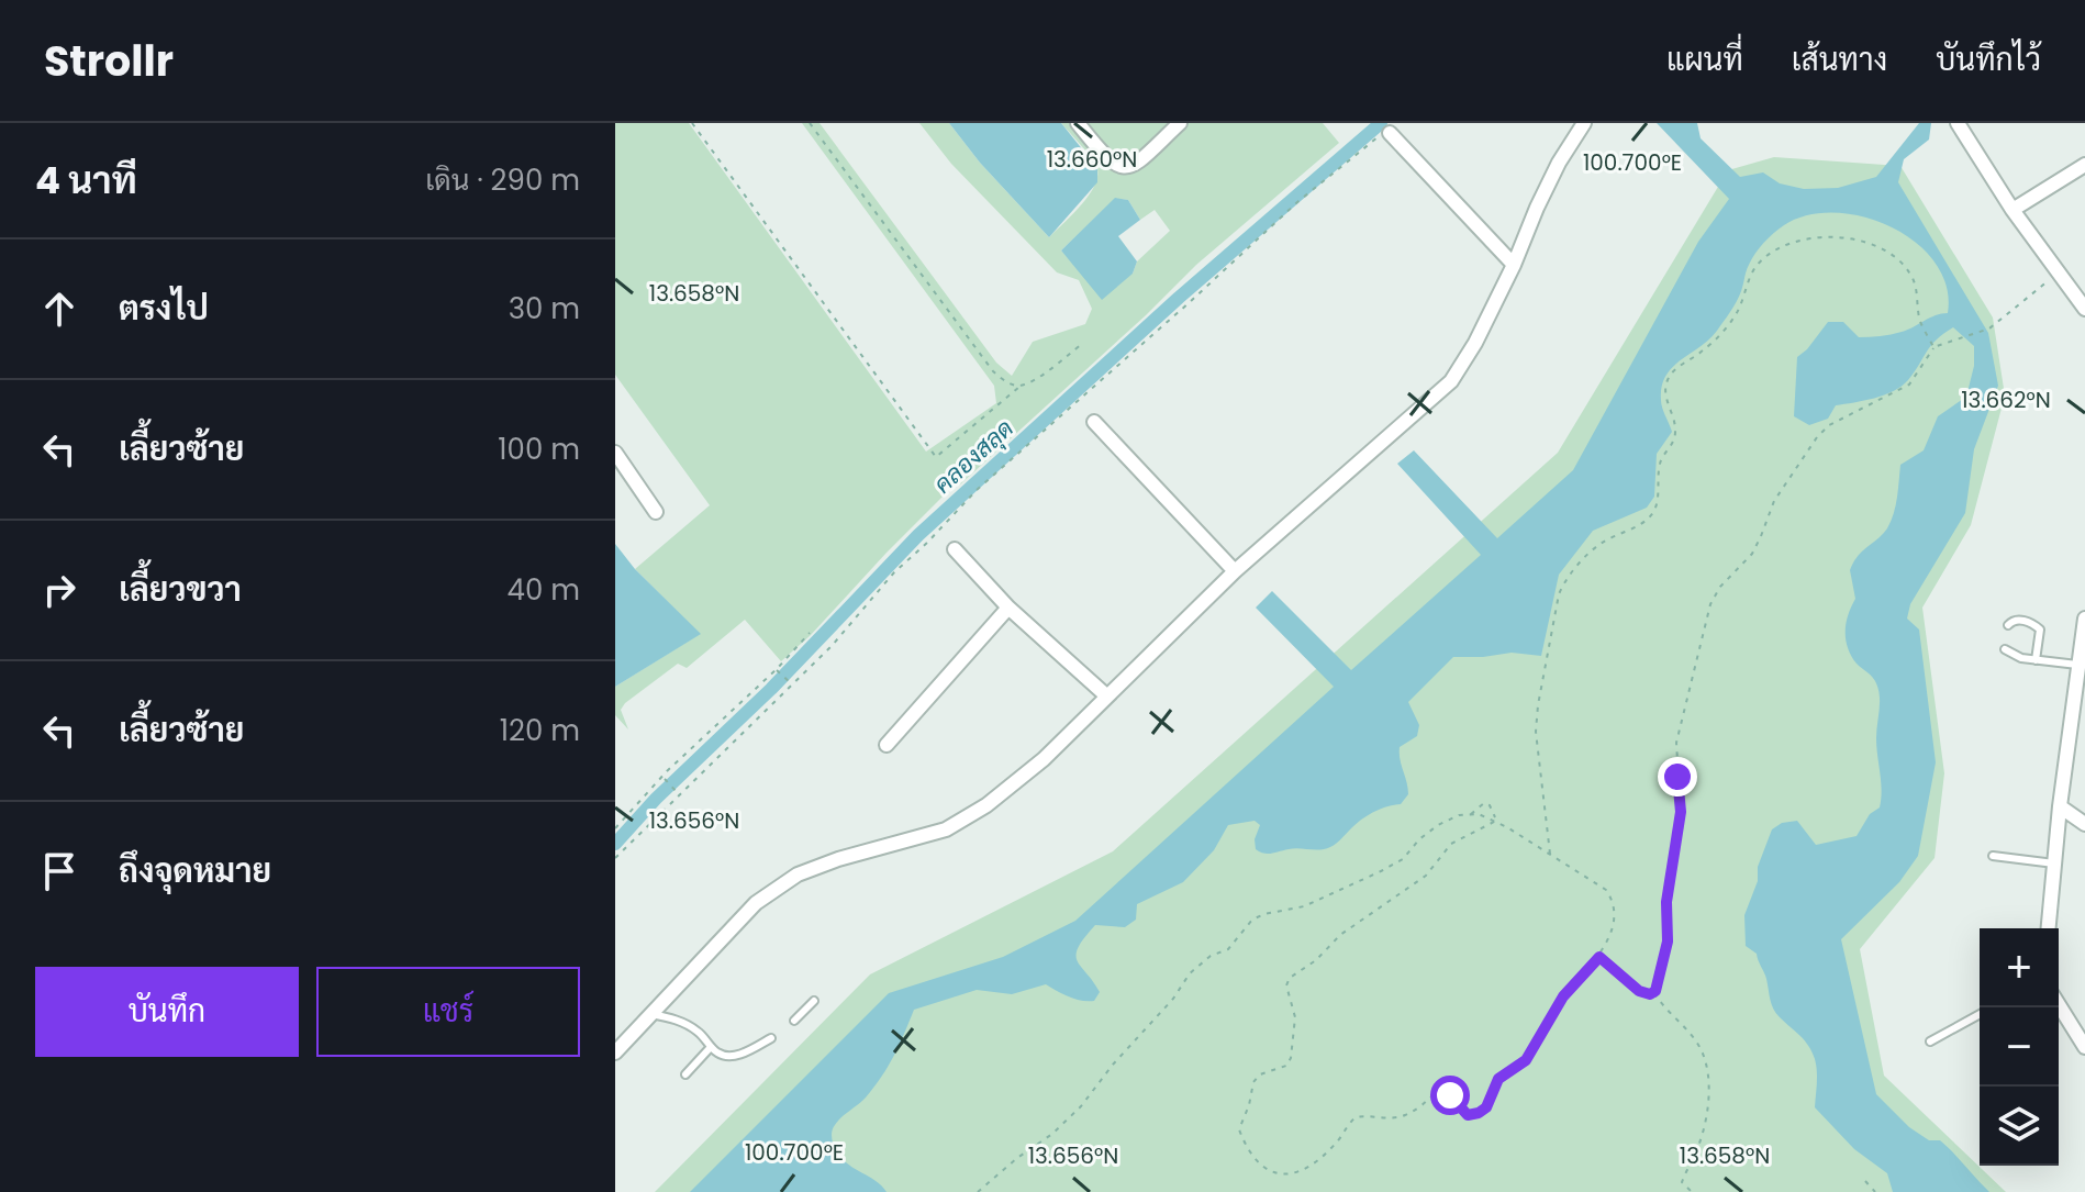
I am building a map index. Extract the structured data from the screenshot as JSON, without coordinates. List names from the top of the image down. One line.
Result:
{"water":["คลองสลุด"],"page":{"header":"Strollr","nav":["แผนที่","เส้นทาง","บันทึกไว้"],"heading":["4 นาที","เดิน · 290 m"],"list":[["ตรงไป","30 m"],["เลี้ยวซ้าย","100 m"],["เลี้ยวขวา","40 m"],["เลี้ยวซ้าย","120 m"],"ถึงจุดหมาย"],"map_buttons":["+","−"],"buttons":["บันทึก","แชร์"]},"coordinates":["13.660°N","100.700°E","13.658°N","13.662°N","13.656°N"]}
